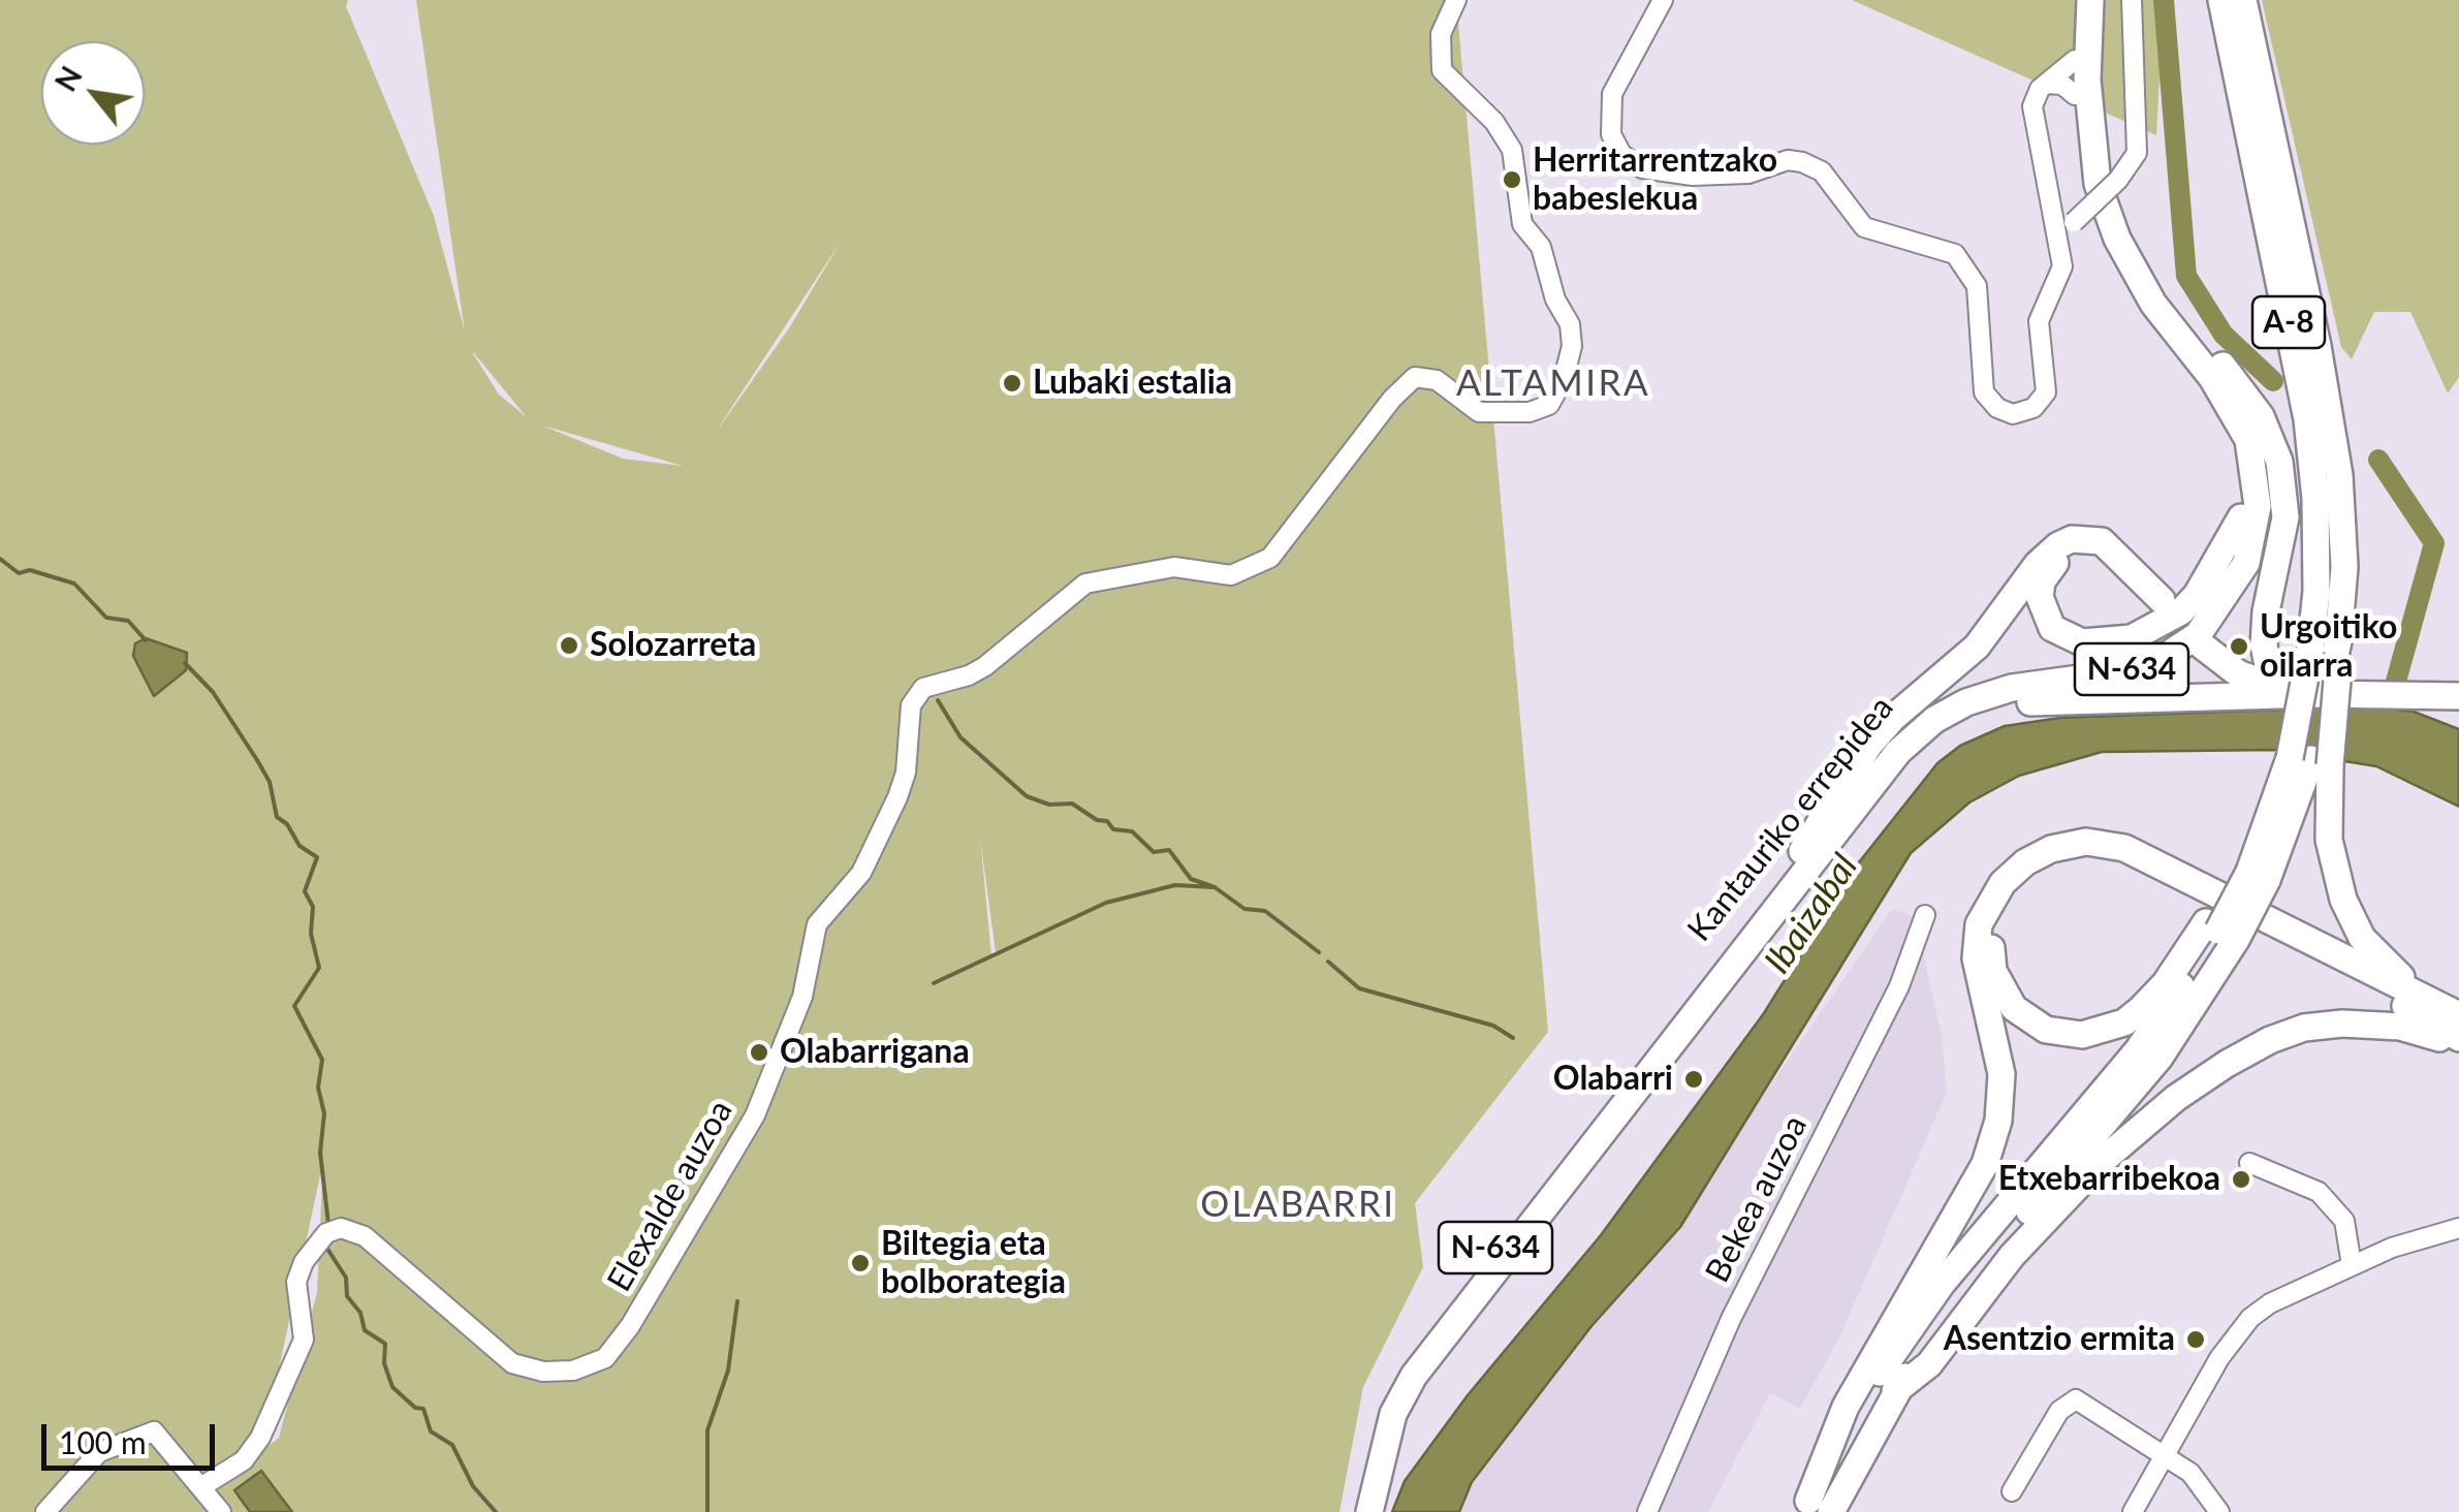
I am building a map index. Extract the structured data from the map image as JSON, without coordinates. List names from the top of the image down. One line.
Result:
{"streets":{"highway":["A-8","N-634","Kantauriko errepidea"],"street":["Elexalde auzoa","Bekea auzoa"]},"crossings":[["N-634","Kantauriko errepidea"]],"districts":["ALTAMIRA","OLABARRI"],"water":["Ibaizabal"],"places":["Herritarrentzako babeslekua","Lubaki estalia","Solozarreta","Urgoitiko oilarra","Olabarrigana","Olabarri","Etxebarribekoa","Biltegia eta bolborategia","Asentzio ermita"],"scale_bar":"100 m","north":"top left"}
